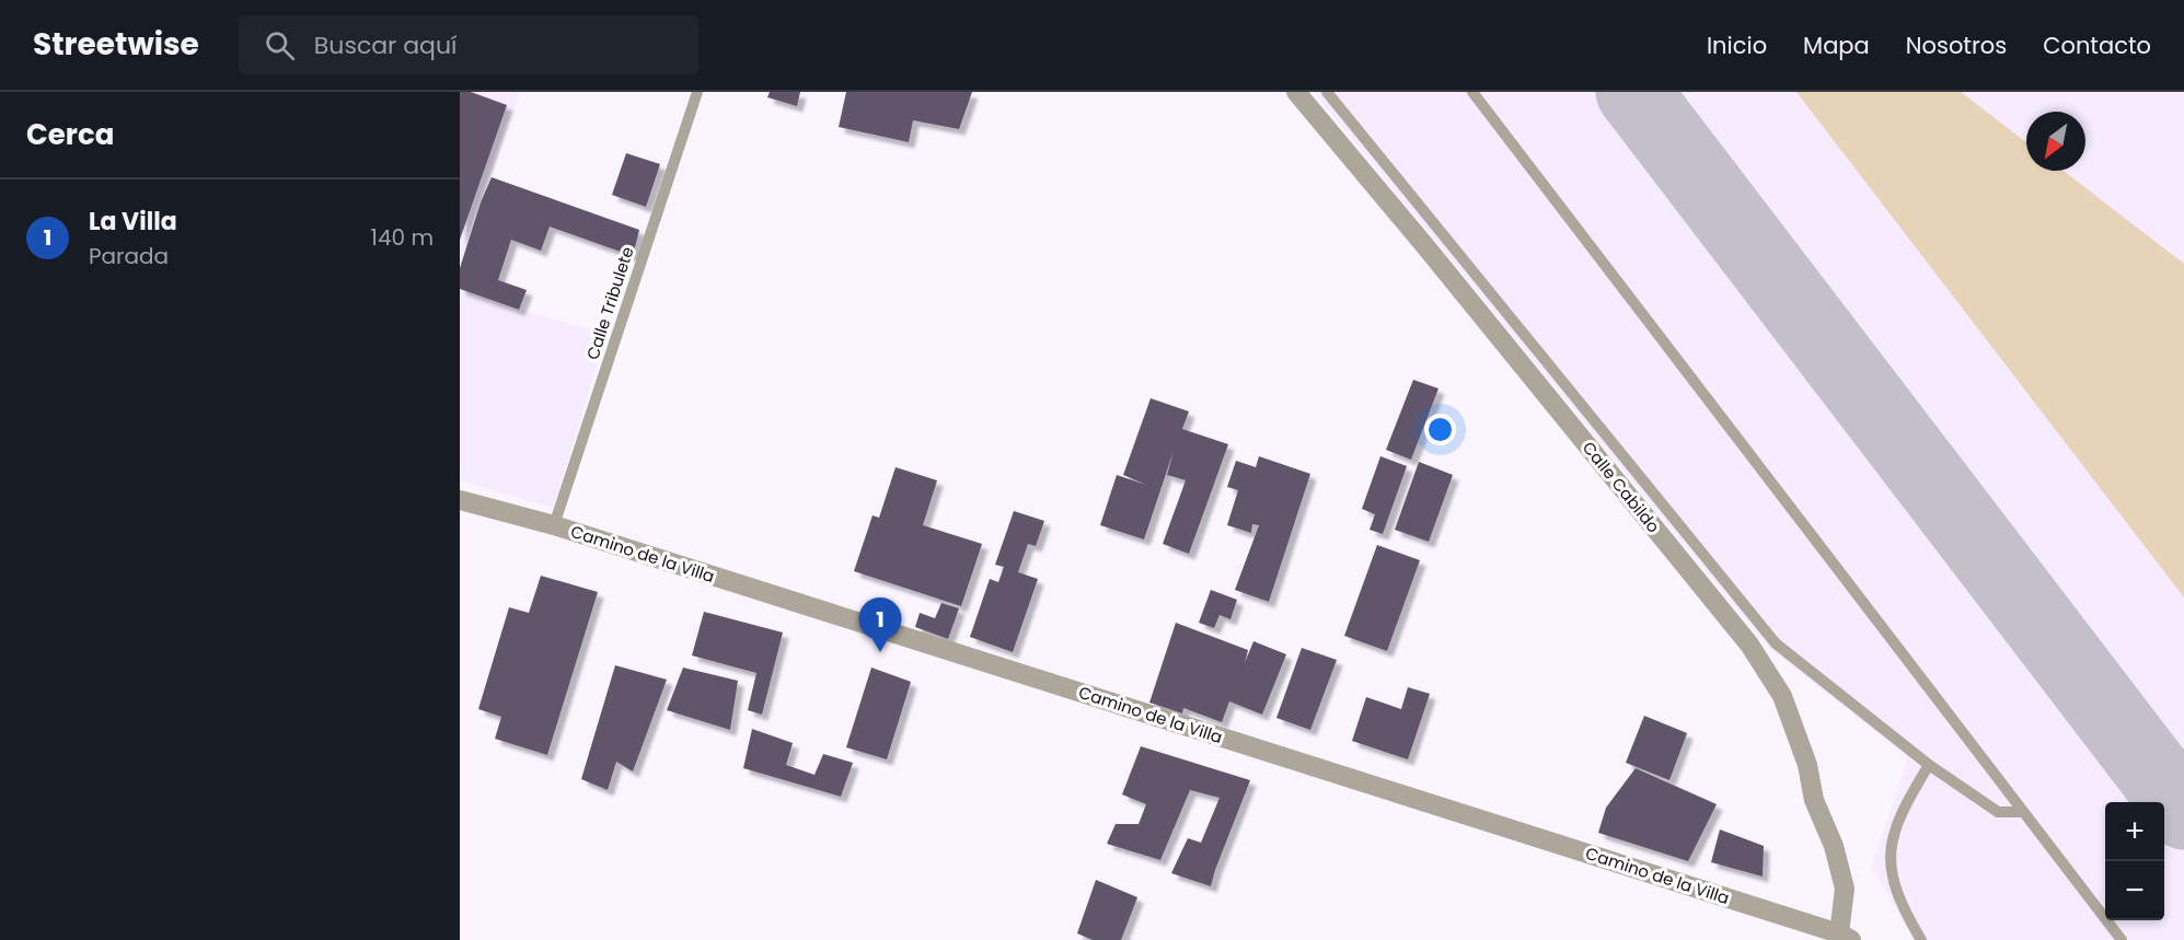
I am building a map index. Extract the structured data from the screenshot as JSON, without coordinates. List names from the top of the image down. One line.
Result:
{"streets":{"street":["Calle Cabildo","Camino de la Villa"],"lane":["Calle Tribulete"]},"crossings":[["Calle Tribulete","Camino de la Villa"],["Calle Cabildo","Camino de la Villa"]],"north":"bottom left","page":{"header":"Streetwise","search":"Buscar aquí","nav":["Inicio","Mapa","Nosotros","Contacto"],"heading":"Cerca","list":[{"mark":"1","name":"La Villa","note":"Parada","value":"140 m"}],"pins":"1","map_buttons":["+","−"]}}
